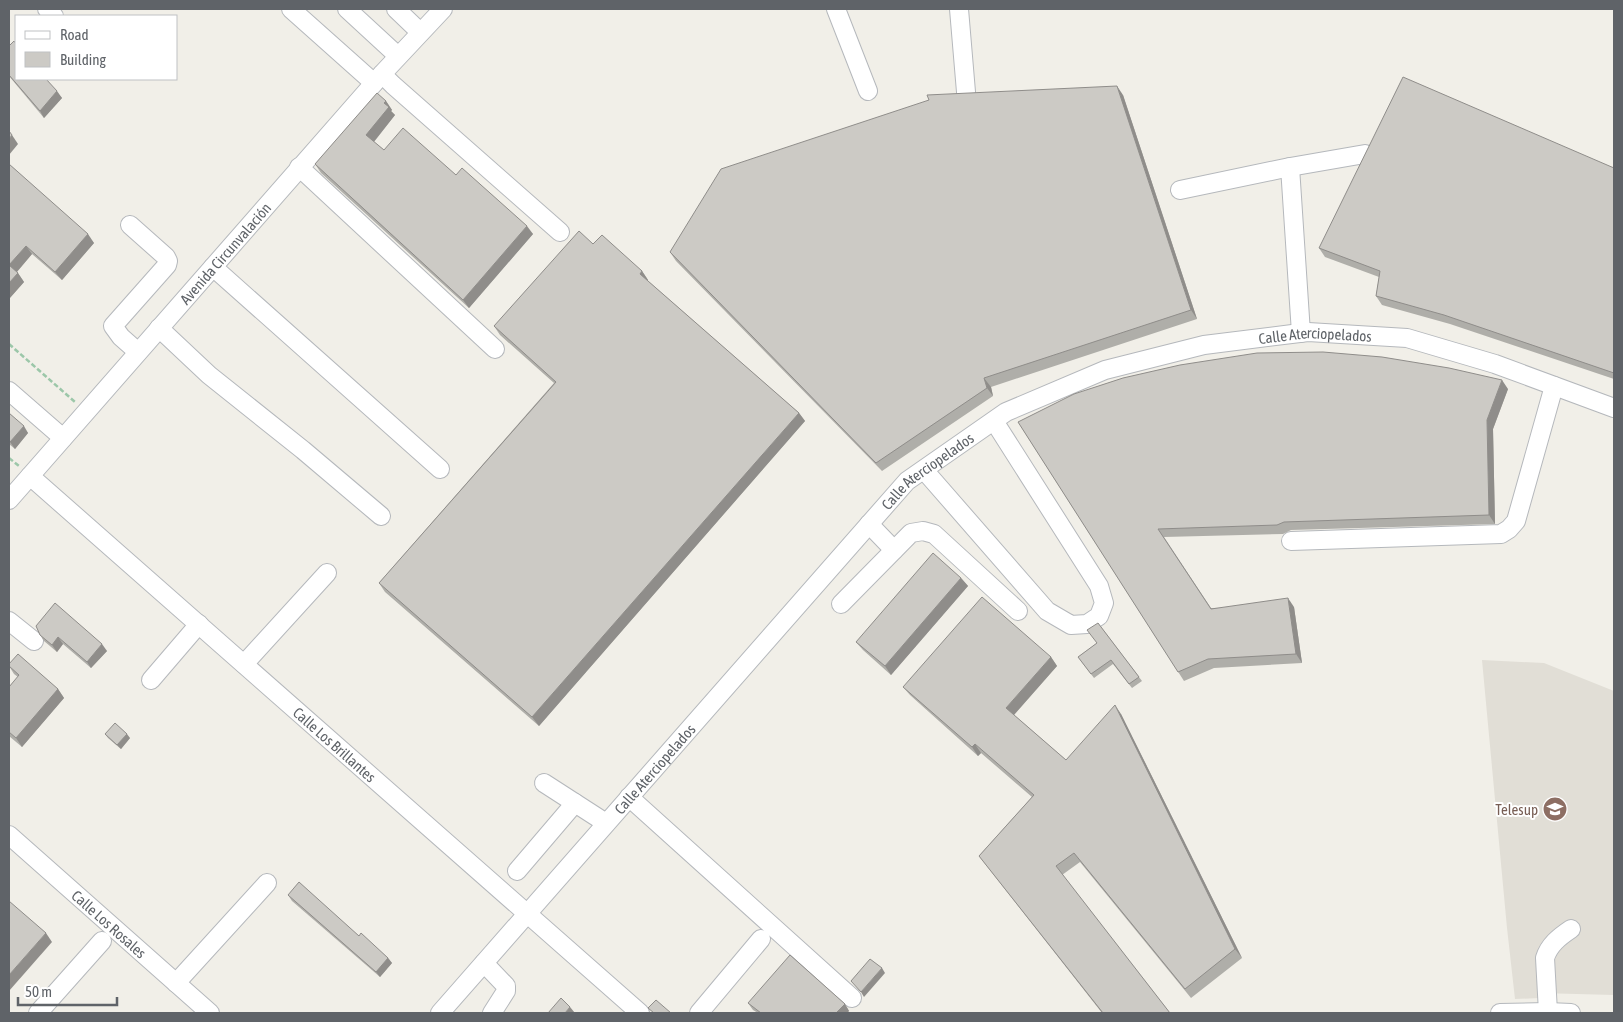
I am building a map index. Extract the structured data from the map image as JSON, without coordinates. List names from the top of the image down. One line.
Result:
{"streets":{"street":["Avenida Circunvalación","Calle Aterciopelados","Calle Los Brillantes","Calle Los Rosales"]},"crossings":[["Avenida Circunvalación","Calle Los Brillantes"],["Calle Aterciopelados","Calle Los Brillantes"]],"places":{"school or university":["Telesup"]},"legend":["Road","Building"],"scale_bar":"50 m"}
